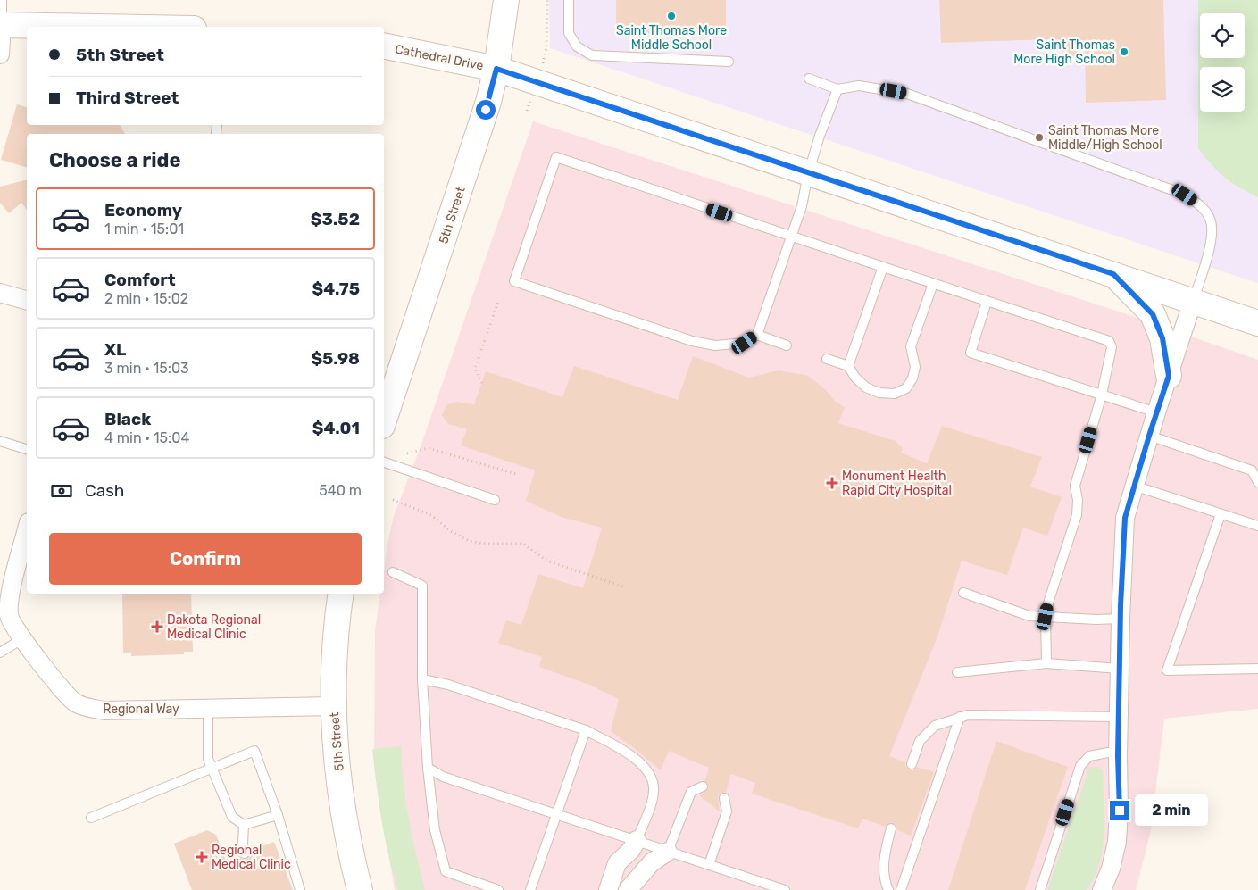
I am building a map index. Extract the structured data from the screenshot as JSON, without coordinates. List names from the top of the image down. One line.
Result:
{"streets":{"main road":["Cathedral Drive","5th Street"],"street":["Regional Way"]},"crossings":[["Cathedral Drive","5th Street"],["5th Street","Regional Way"]],"places":{"other":["Saint Thomas More Middle School","Saint Thomas More High School","Saint Thomas More Middle/High School"],"health":["Monument Health Rapid City Hospital","Dakota Regional Medical Clinic","Regional Medical Clinic"]},"page":{"banner":["5th Street","Third Street"],"heading":"Choose a ride","list":[{"name":"Economy","note":"1 min · 15:01","value":"$3.52"},{"name":"Comfort","note":"2 min · 15:02","value":"$4.75"},{"name":"XL","note":"3 min · 15:03","value":"$5.98"},{"name":"Black","note":"4 min · 15:04","value":"$4.01"}],"pay":["Cash","540 m"],"buttons":"Confirm","bubble":"2 min"}}
